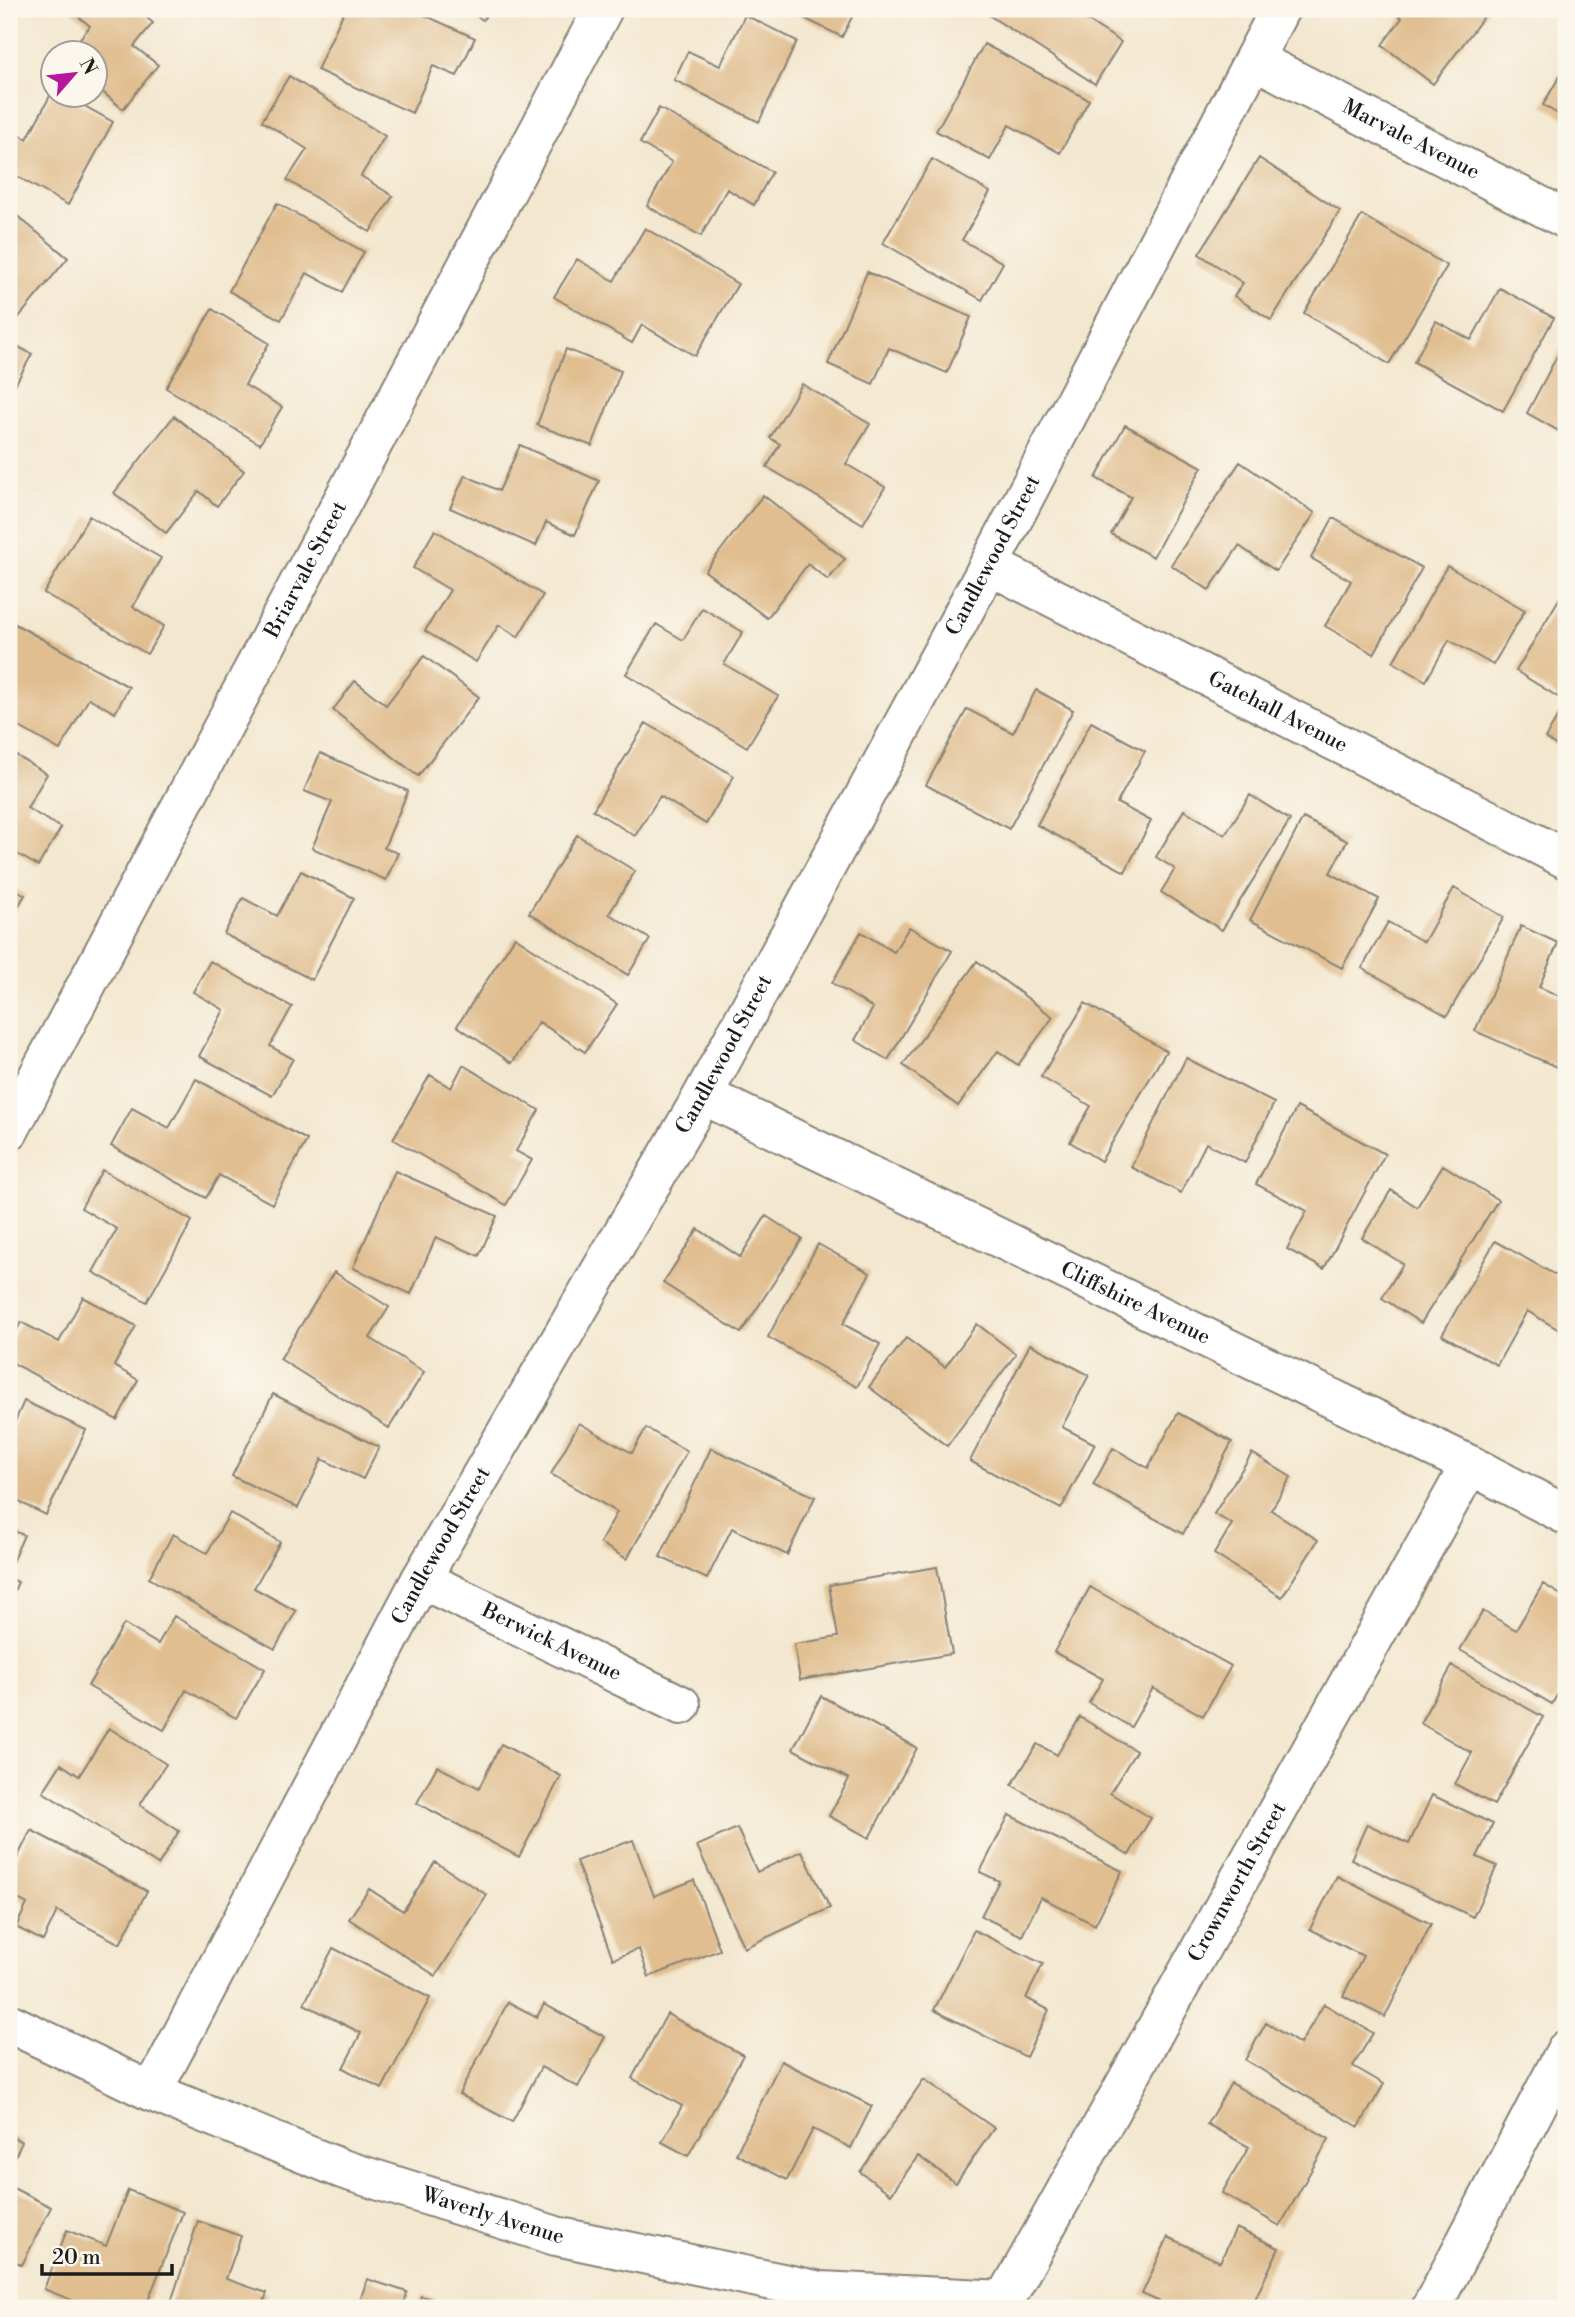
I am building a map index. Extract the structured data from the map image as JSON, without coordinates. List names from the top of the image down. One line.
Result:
{"streets":{"street":["Marvale Avenue","Candlewood Street","Briarvale Street","Gatehall Avenue","Cliffshire Avenue","Berwick Avenue","Crownworth Street","Waverly Avenue"]},"crossings":[["Marvale Avenue","Candlewood Street"],["Candlewood Street","Gatehall Avenue"],["Candlewood Street","Cliffshire Avenue"],["Candlewood Street","Berwick Avenue"],["Candlewood Street","Waverly Avenue"],["Cliffshire Avenue","Crownworth Street"],["Crownworth Street","Waverly Avenue"]],"scale_bar":"20 m","north":"top right"}
